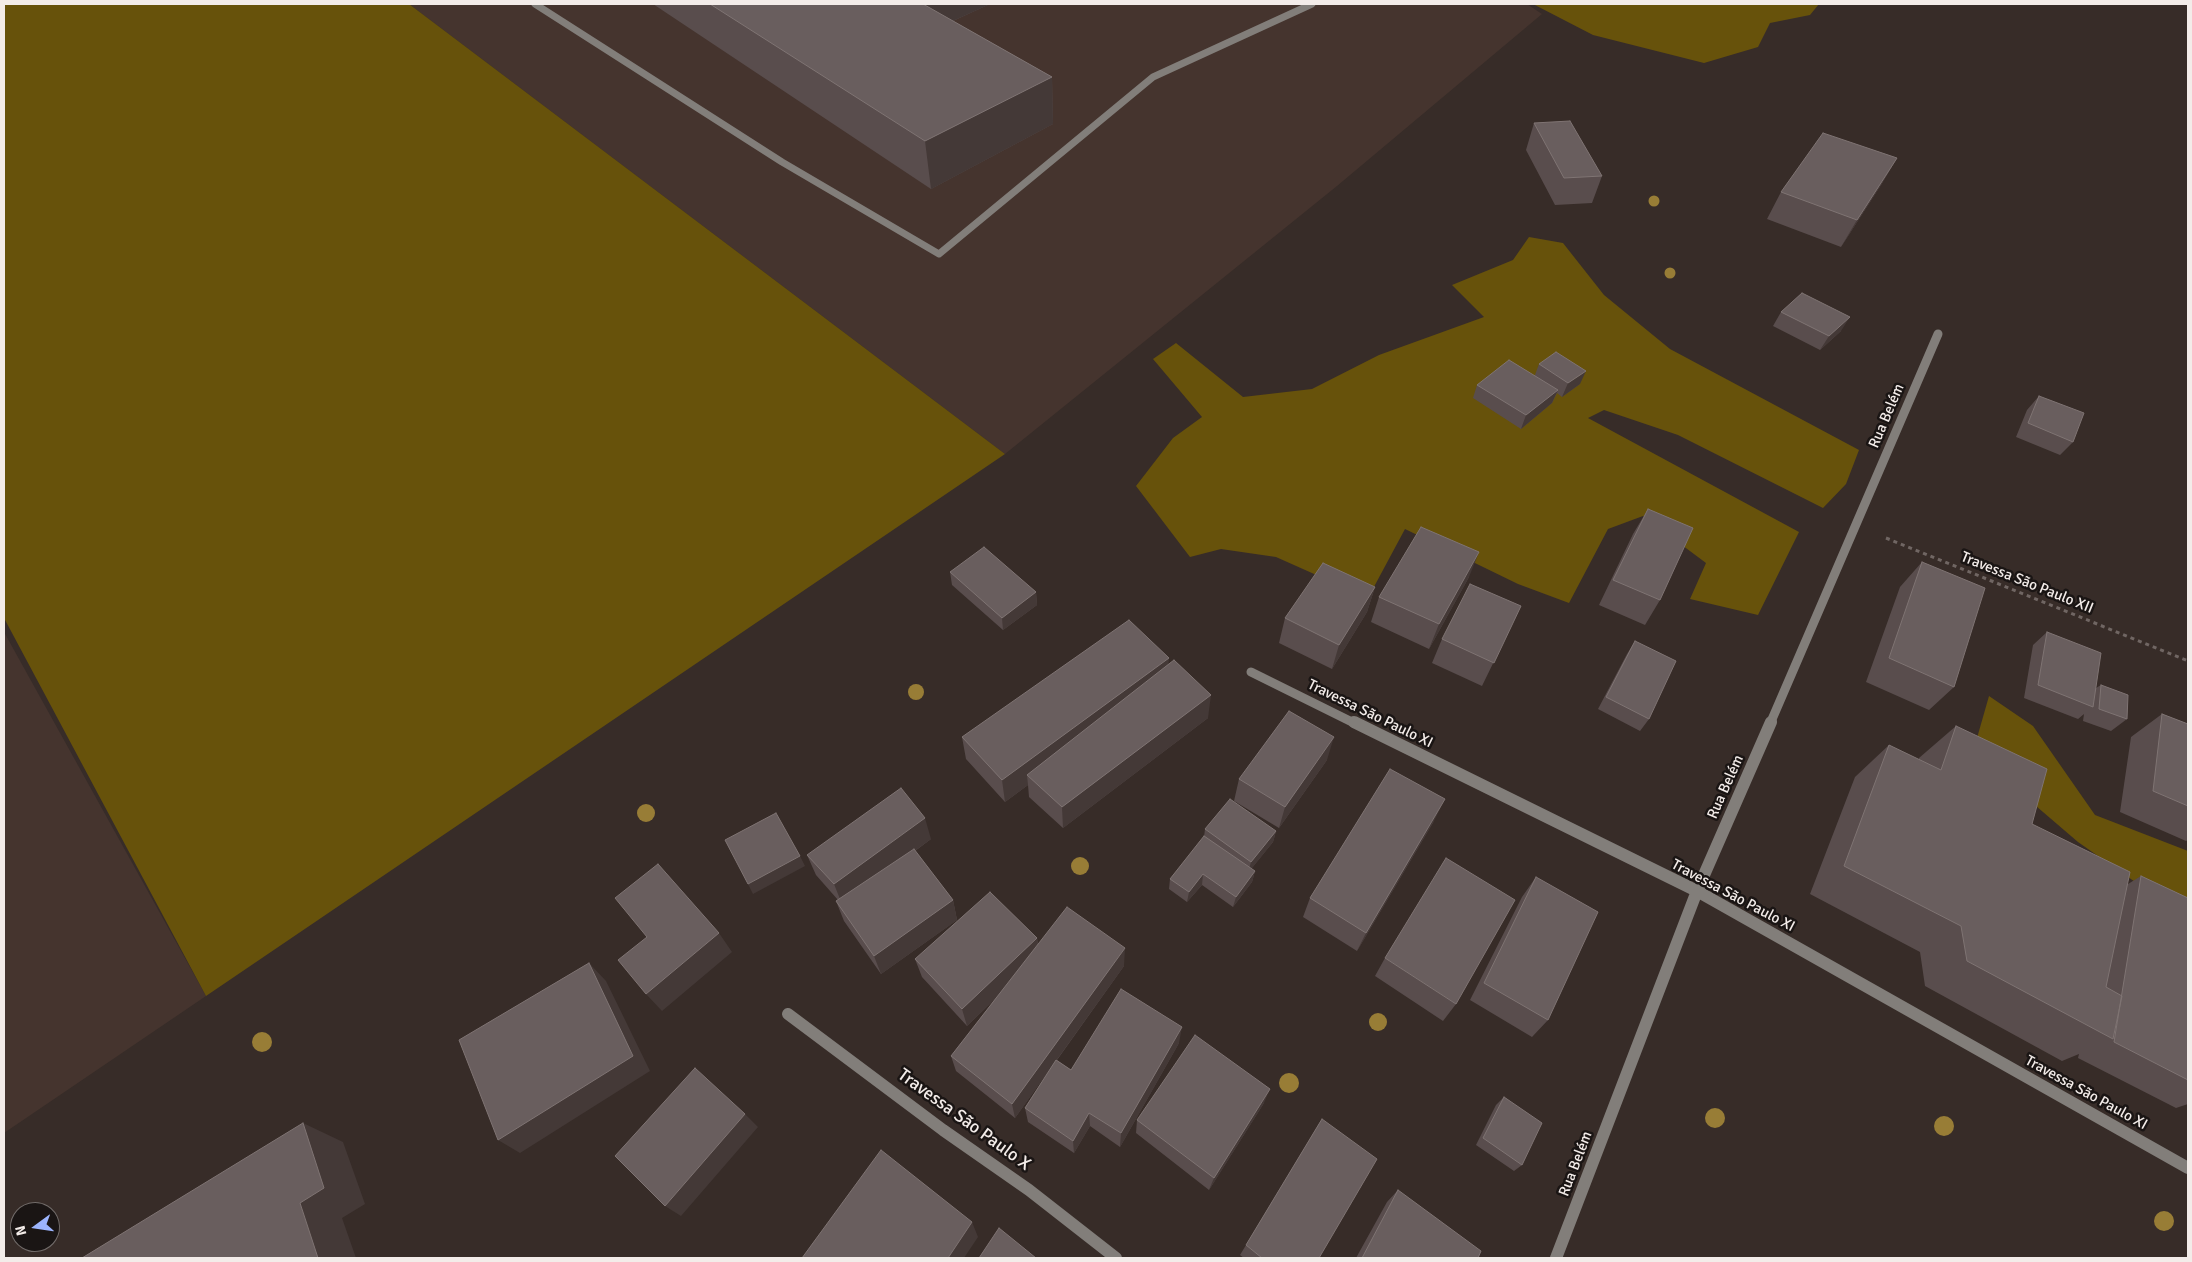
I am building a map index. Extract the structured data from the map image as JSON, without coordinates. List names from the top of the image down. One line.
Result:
{"streets":{"street":["Rua Belém","Travessa São Paulo XI","Travessa São Paulo X"],"path":["Travessa São Paulo XII"]},"crossings":[["Rua Belém","Travessa São Paulo XII"],["Rua Belém","Travessa São Paulo XI"]],"north":"left"}
